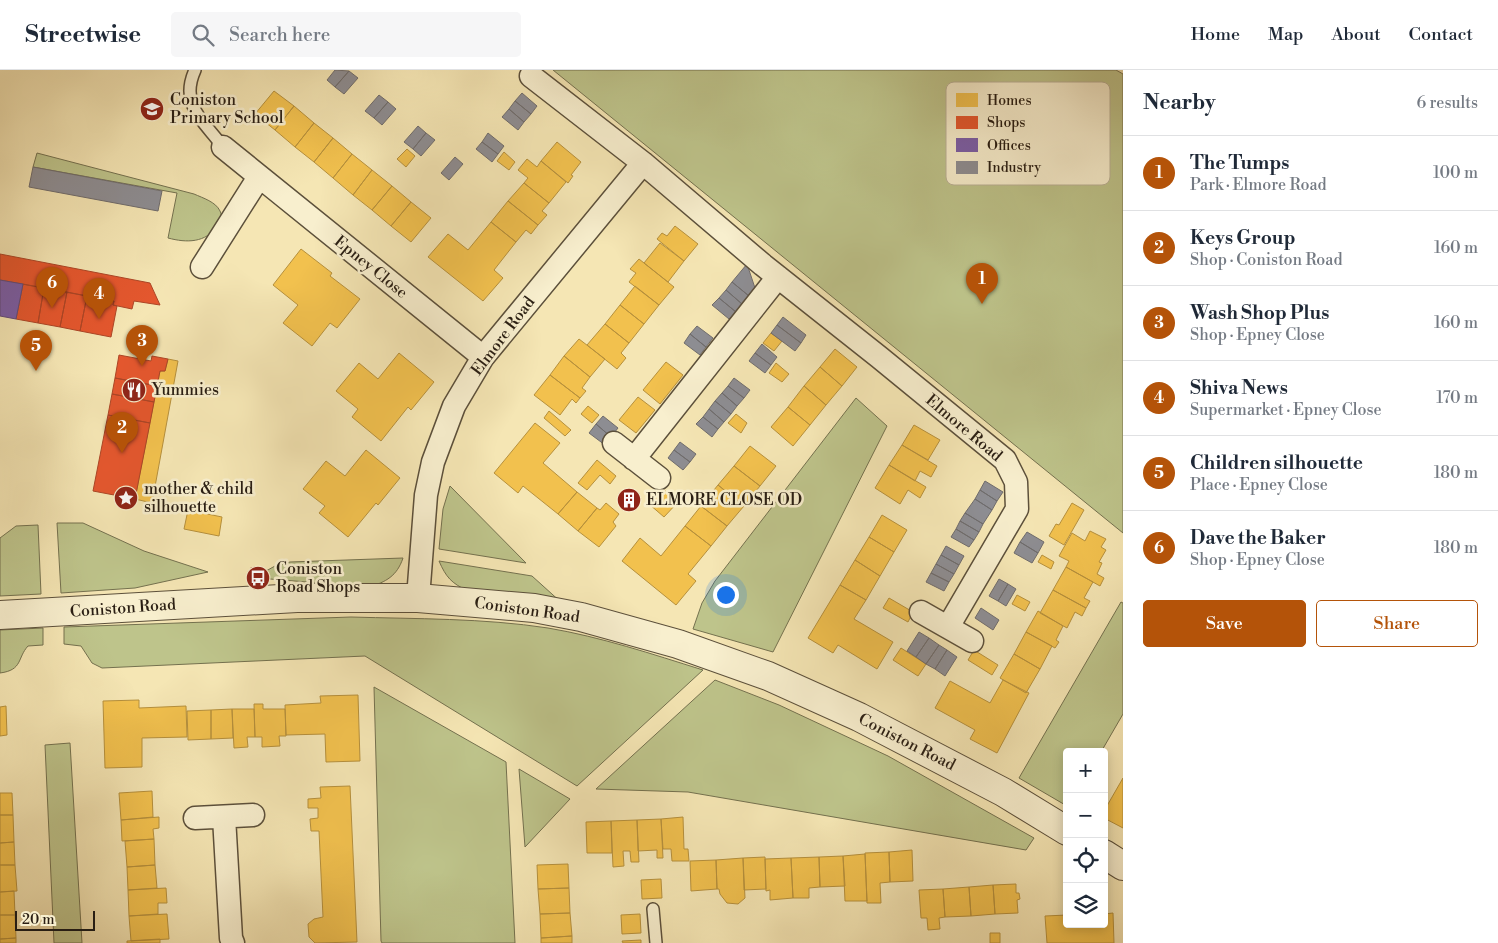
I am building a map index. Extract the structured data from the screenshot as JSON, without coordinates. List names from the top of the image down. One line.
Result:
{"streets":{"street":["Epney Close","Elmore Road","Coniston Road"]},"crossings":[["Epney Close","Elmore Road"],["Elmore Road","Coniston Road"]],"places":{"school or university":["Coniston Primary School"],"restaurant":["Yummies"],"place":["mother & child silhouette"],"building":["ELMORE CLOSE OD"],"bus stop":["Coniston Road Shops"]},"legend":["Homes","Shops","Offices","Industry"],"scale_bar":"20 m","page":{"header":"Streetwise","search":"Search here","nav":["Home","Map","About","Contact"],"heading":["Nearby","6 results"],"list":[{"mark":"1","name":"The Tumps","note":"Park · Elmore Road","value":"100 m"},{"mark":"2","name":"Keys Group","note":"Shop · Coniston Road","value":"160 m"},{"mark":"3","name":"Wash Shop Plus","note":"Shop · Epney Close","value":"160 m"},{"mark":"4","name":"Shiva News","note":"Supermarket · Epney Close","value":"170 m"},{"mark":"5","name":"Children silhouette","note":"Place · Epney Close","value":"180 m"},{"mark":"6","name":"Dave the Baker","note":"Shop · Epney Close","value":"180 m"}],"pins":["1","6","4","3","5","2"],"buttons":["Save","Share"],"map_buttons":["+","−"],"scale":"20 m"}}
